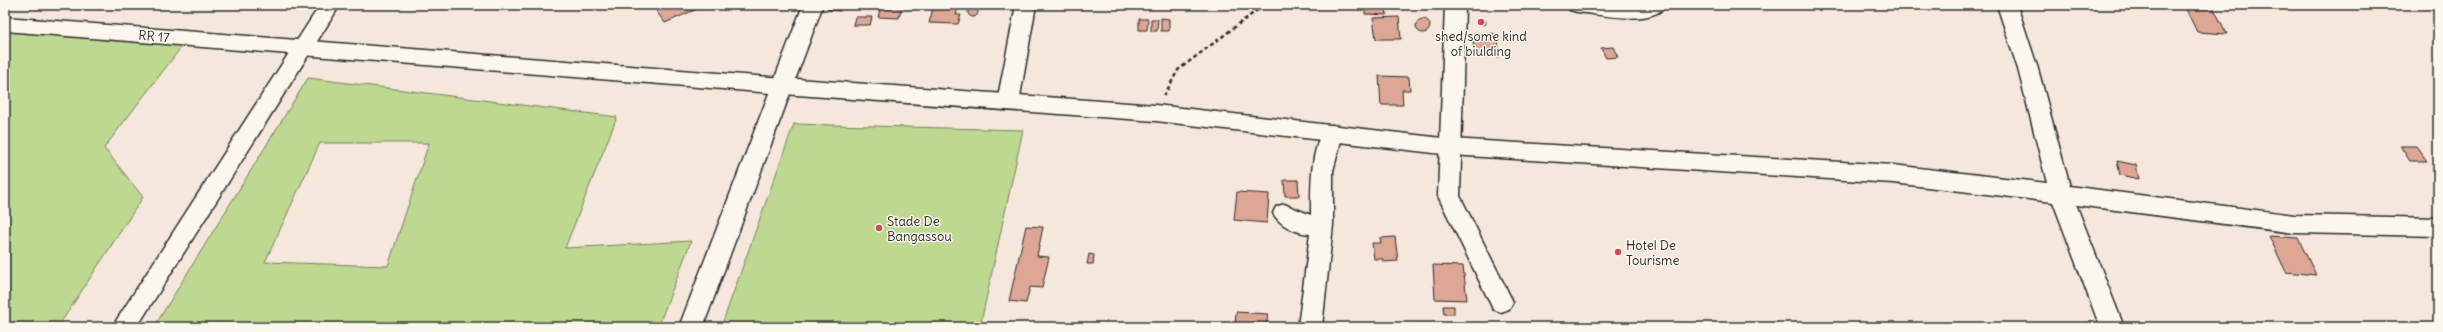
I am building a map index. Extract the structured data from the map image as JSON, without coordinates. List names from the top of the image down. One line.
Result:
{"streets":{"main road":["RR 17"]},"places":["shed/some kind of biulding","Stade De Bangassou","Hotel De Tourisme"]}
